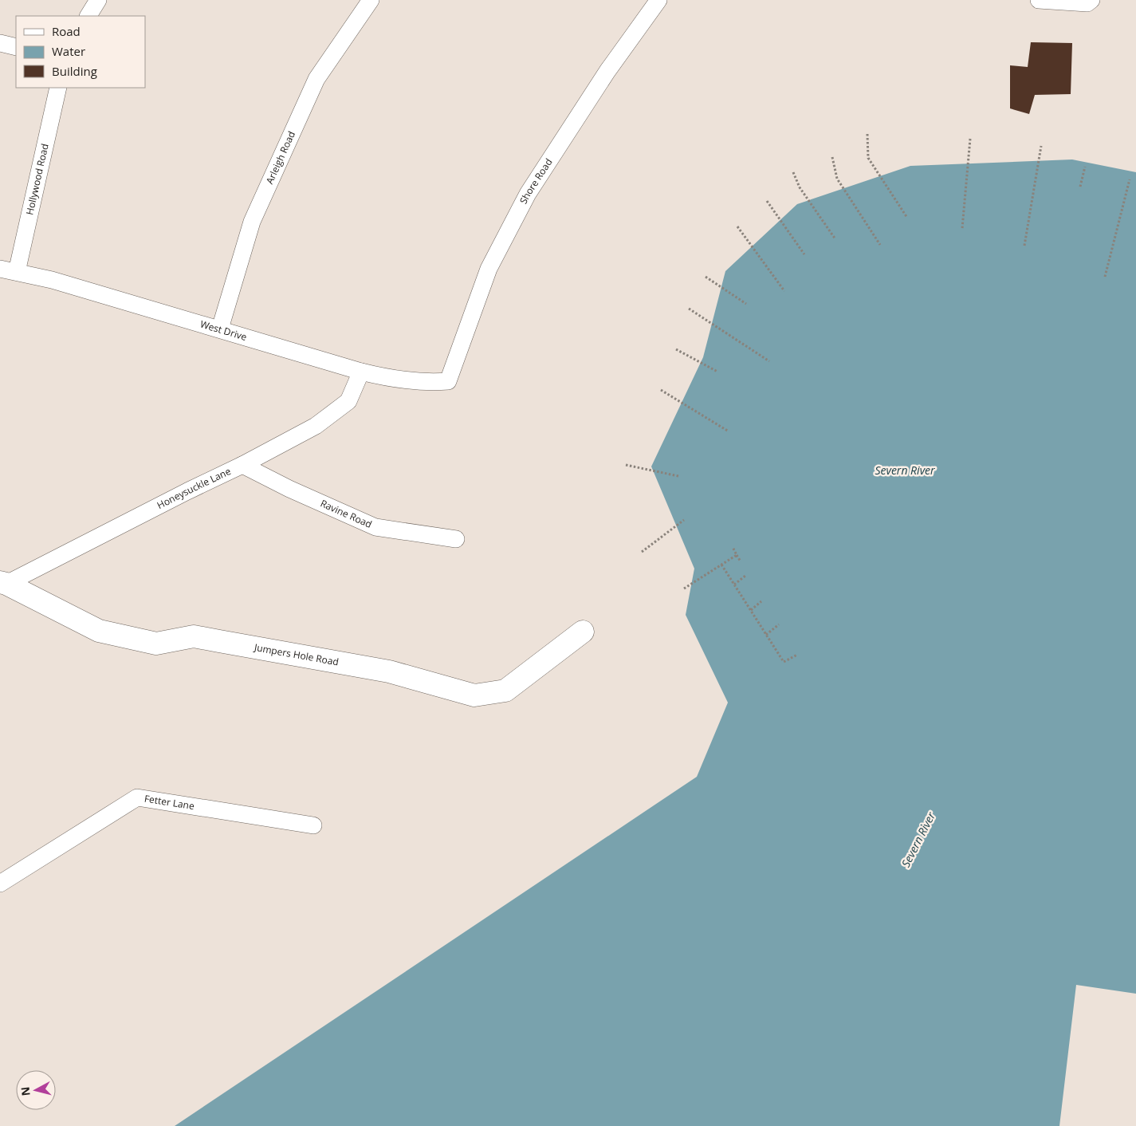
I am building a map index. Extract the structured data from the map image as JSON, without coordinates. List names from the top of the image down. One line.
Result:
{"streets":{"street":["Arleigh Road","Hollywood Road","Shore Road","West Drive","Honeysuckle Lane","Ravine Road","Jumpers Hole Road","Fetter Lane"]},"crossings":[["Arleigh Road","West Drive"],["Hollywood Road","West Drive"],["Shore Road","West Drive"],["West Drive","Honeysuckle Lane"],["Honeysuckle Lane","Ravine Road"],["Honeysuckle Lane","Jumpers Hole Road"]],"water":["Severn River"],"legend":["Road","Water","Building"],"north":"left"}
